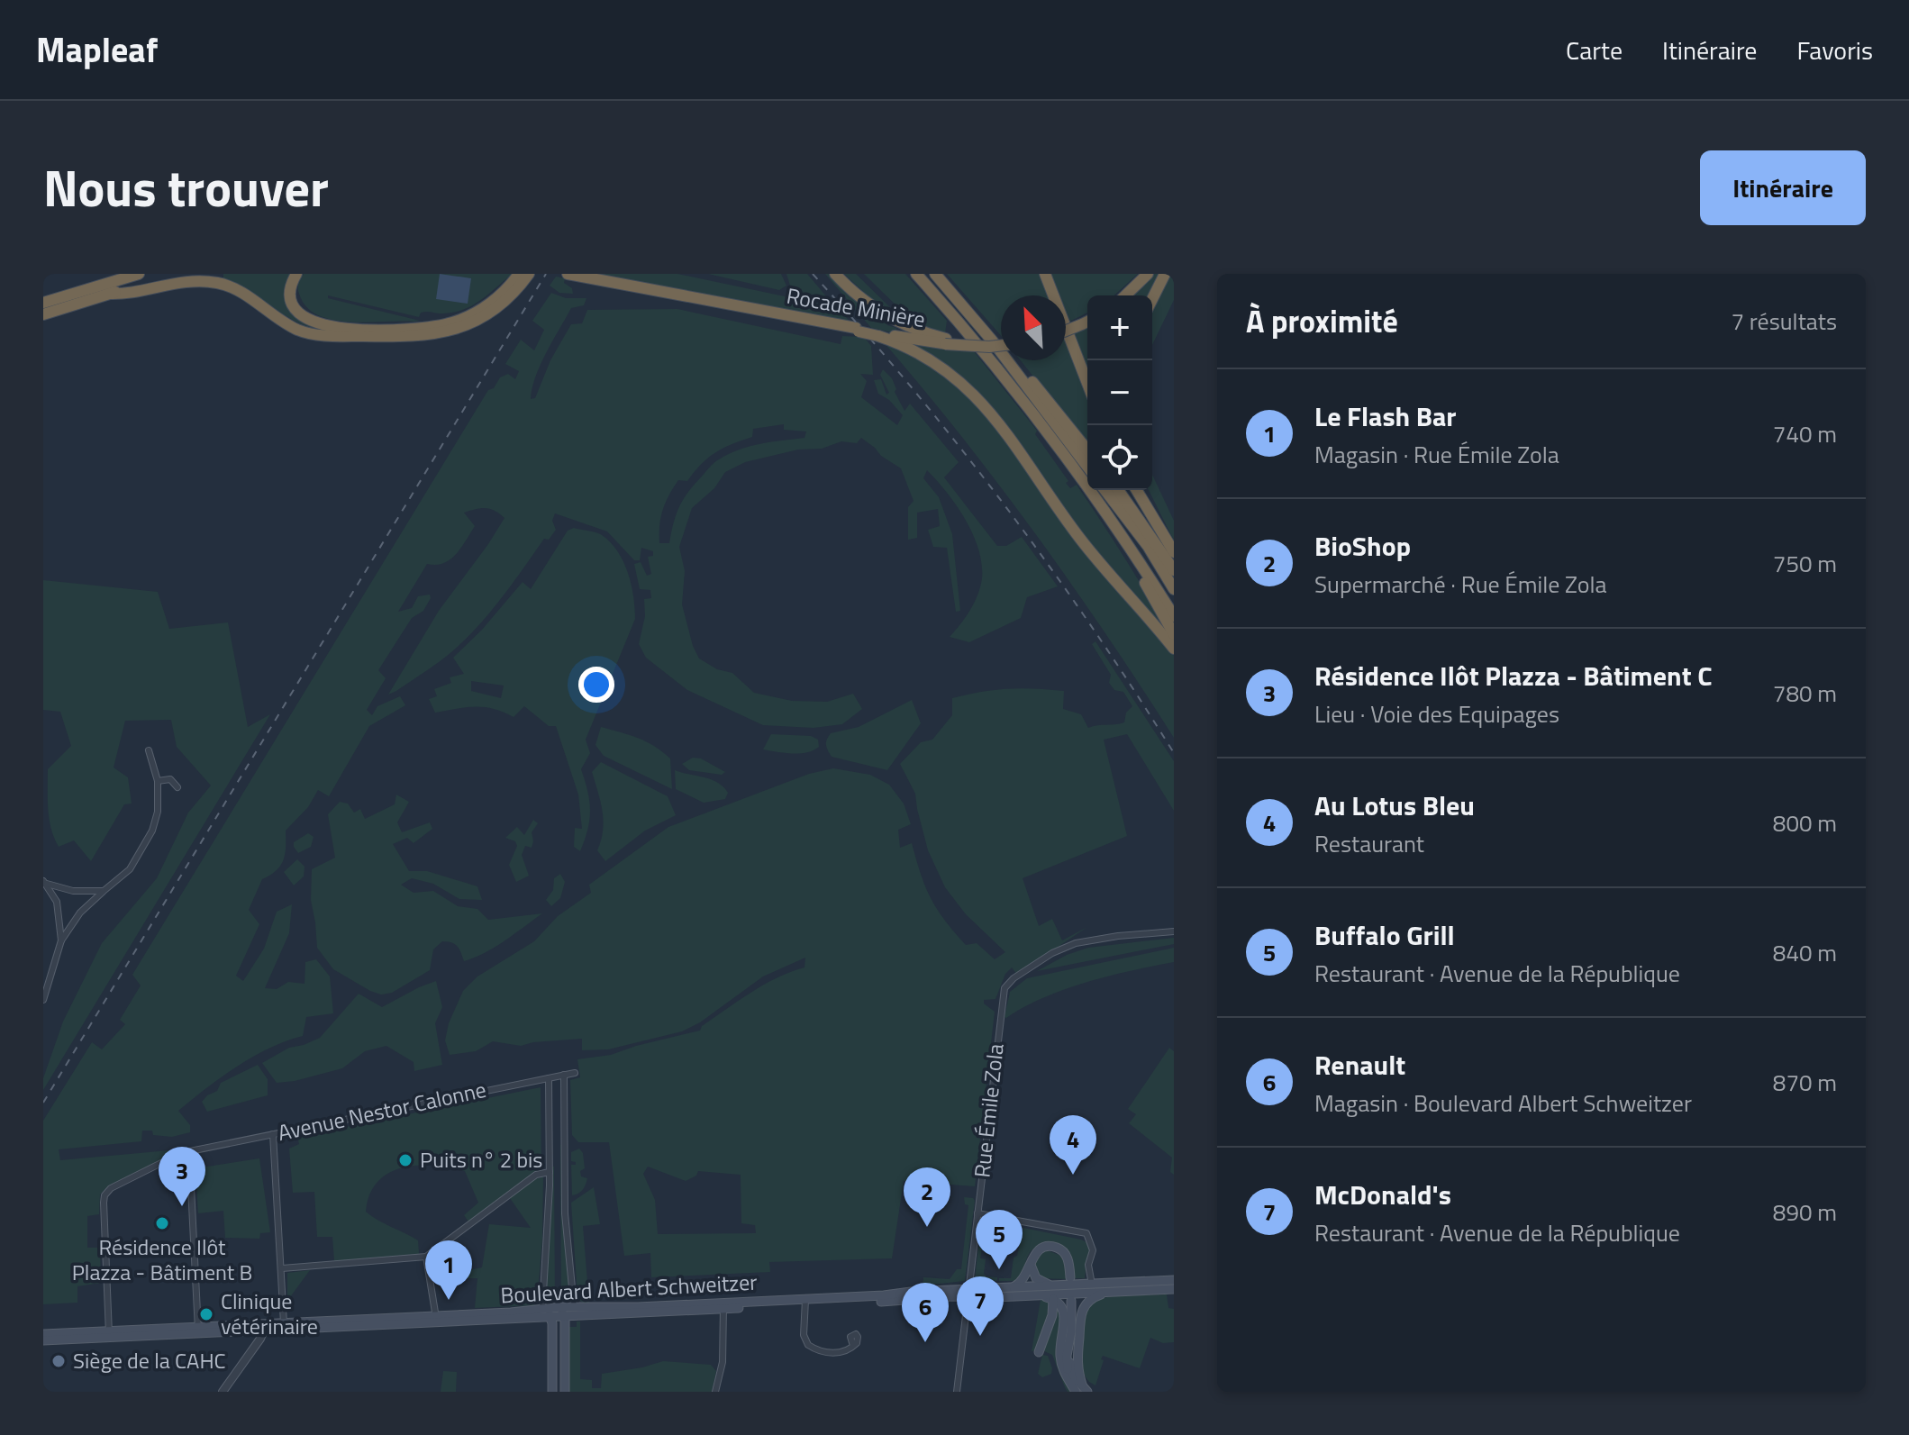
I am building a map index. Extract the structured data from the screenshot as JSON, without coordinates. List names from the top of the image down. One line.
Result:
{"streets":{"highway":["Rocade Minière"],"main road":["Boulevard Albert Schweitzer"],"street":["Rue Émile Zola","Avenue Nestor Calonne"]},"crossings":[["Rue Émile Zola","Boulevard Albert Schweitzer"],["Avenue Nestor Calonne","Boulevard Albert Schweitzer"]],"places":["Puits n° 2 bis","Résidence Ilôt Plazza - Bâtiment B","Clinique vétérinaire","Siège de la CAHC"],"north":"top left","page":{"header":"Mapleaf","nav":["Carte","Itinéraire","Favoris"],"title":"Nous trouver","buttons":"Itinéraire","heading":["À proximité","7 résultats"],"map_buttons":["+","−"],"list":[{"mark":"1","name":"Le Flash Bar","note":"Magasin · Rue Émile Zola","value":"740 m"},{"mark":"2","name":"BioShop","note":"Supermarché · Rue Émile Zola","value":"750 m"},{"mark":"3","name":"Résidence Ilôt Plazza - Bâtiment C","note":"Lieu · Voie des Equipages","value":"780 m"},{"mark":"4","name":"Au Lotus Bleu","note":"Restaurant","value":"800 m"},{"mark":"5","name":"Buffalo Grill","note":"Restaurant · Avenue de la République","value":"840 m"},{"mark":"6","name":"Renault","note":"Magasin · Boulevard Albert Schweitzer","value":"870 m"},{"mark":"7","name":"McDonald's","note":"Restaurant · Avenue de la République","value":"890 m"}],"pins":["4","3","2","5","1","7","6"]}}
